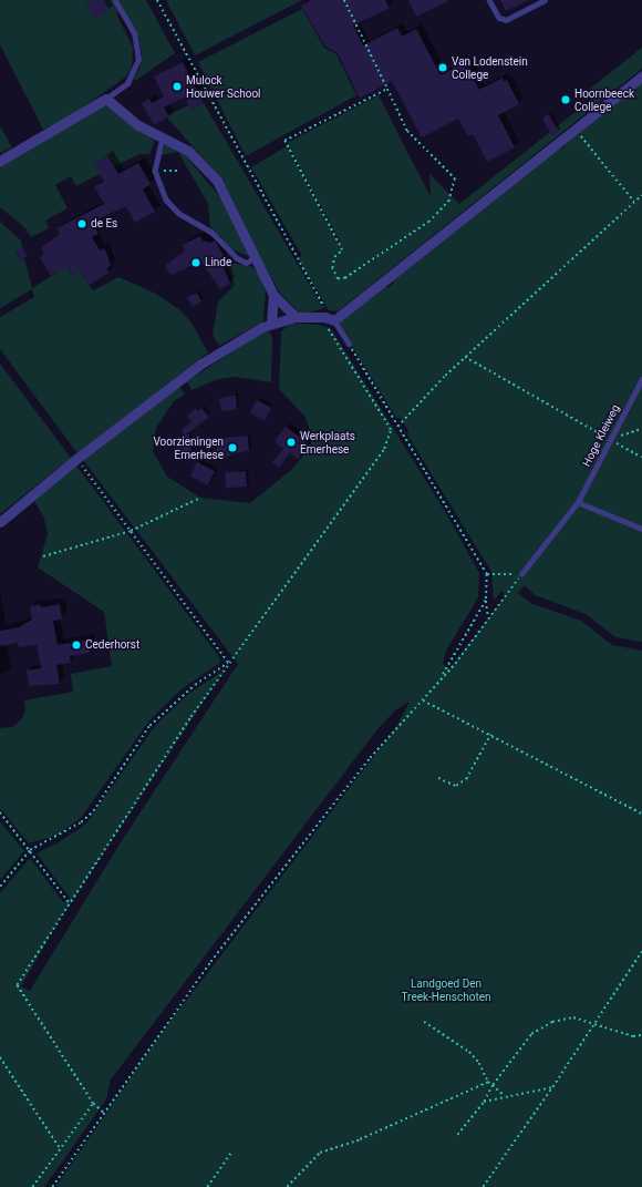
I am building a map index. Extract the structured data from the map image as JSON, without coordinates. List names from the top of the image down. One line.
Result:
{"streets":{"lane":["Hoge Kleiweg"]},"parks":["Landgoed Den Treek-Henschoten"],"places":["Van Lodenstein College","Mulock Houwer School","Hoornbeeck College","de Es","Linde","Werkplaats Emerhese","Voorzieningen Emerhese","Cederhorst"]}
